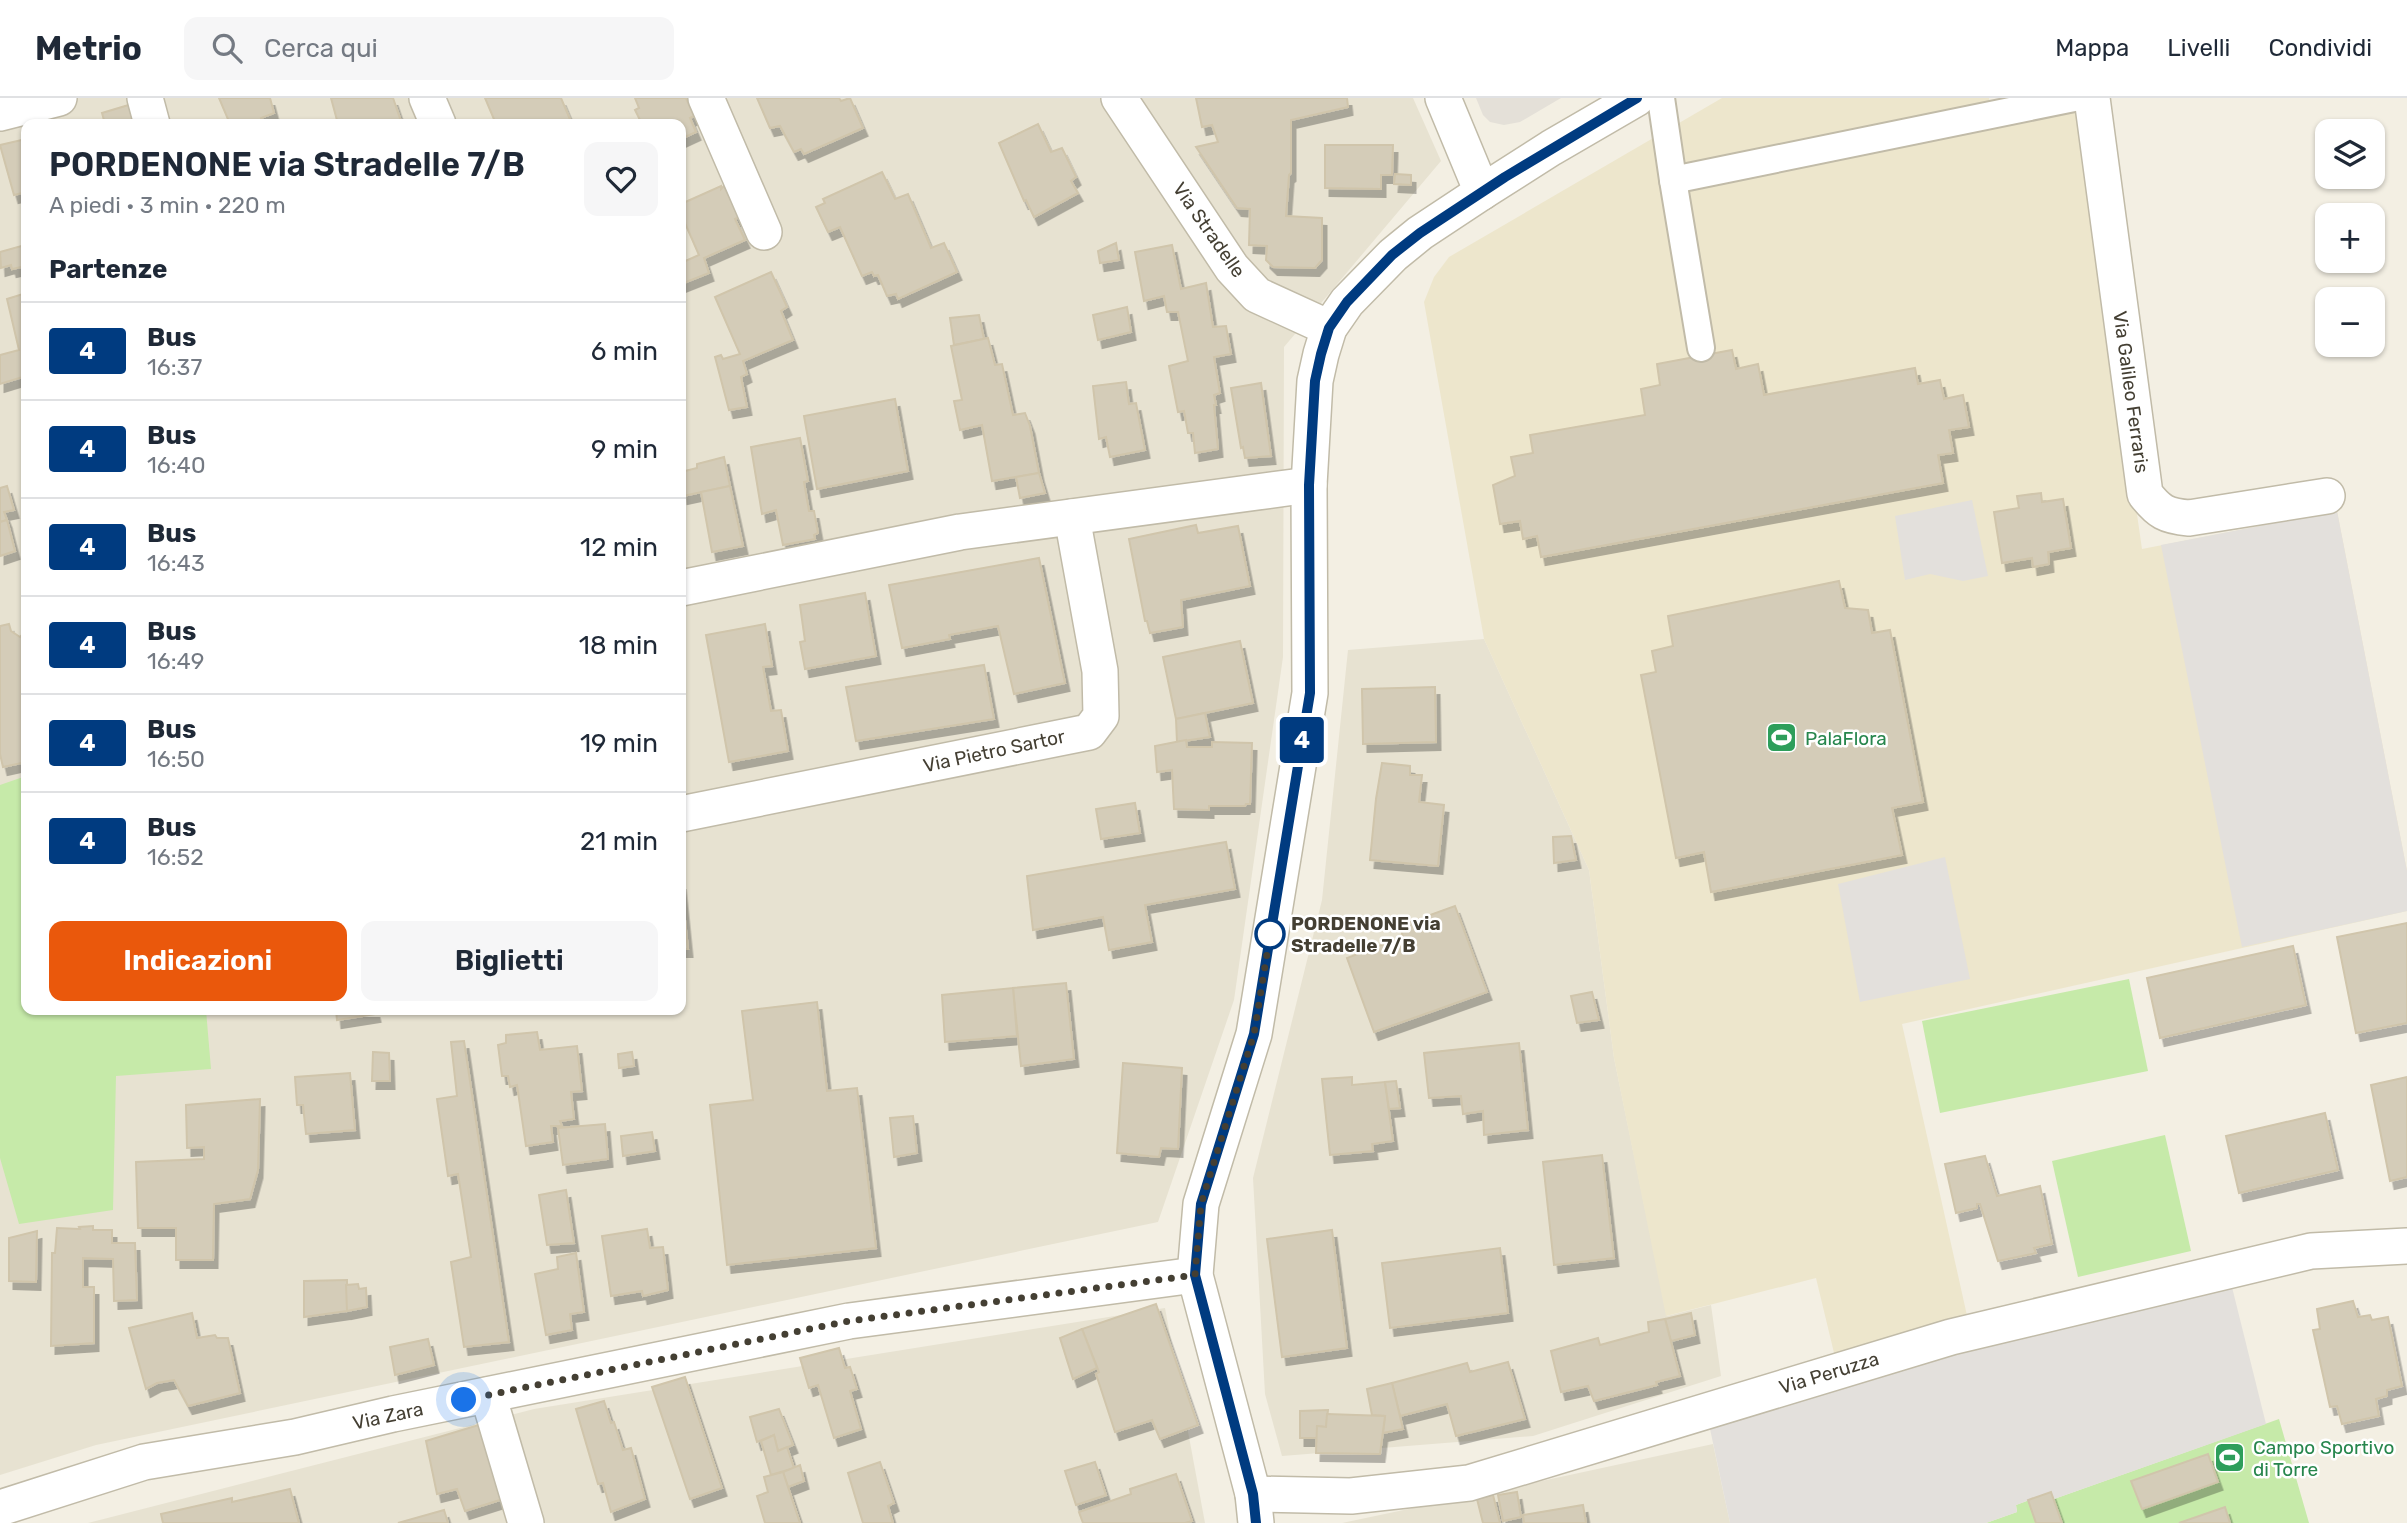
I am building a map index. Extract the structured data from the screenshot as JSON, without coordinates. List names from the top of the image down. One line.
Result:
{"streets":{"street":["Via Stradelle","Via Galileo Ferraris","Via Pietro Sartor","Via Peruzza","Via Zara"]},"places":{"sports":["PalaFlora","Campo Sportivo di Torre"],"other":["PORDENONE via Stradelle 7/B"]},"lines":["bus line 4"],"page":{"header":"Metrio","search":"Cerca qui","nav":["Mappa","Livelli","Condividi"],"on_map":"4","map_buttons":["+","−"],"heading":[["PORDENONE via Stradelle 7/B","A piedi · 3 min · 220 m"],"Partenze"],"list":[{"mark":"4","name":"Bus","note":"16:37","value":"6 min"},{"mark":"4","name":"Bus","note":"16:40","value":"9 min"},{"mark":"4","name":"Bus","note":"16:43","value":"12 min"},{"mark":"4","name":"Bus","note":"16:49","value":"18 min"},{"mark":"4","name":"Bus","note":"16:50","value":"19 min"},{"mark":"4","name":"Bus","note":"16:52","value":"21 min"}],"buttons":["Indicazioni","Biglietti"]}}
